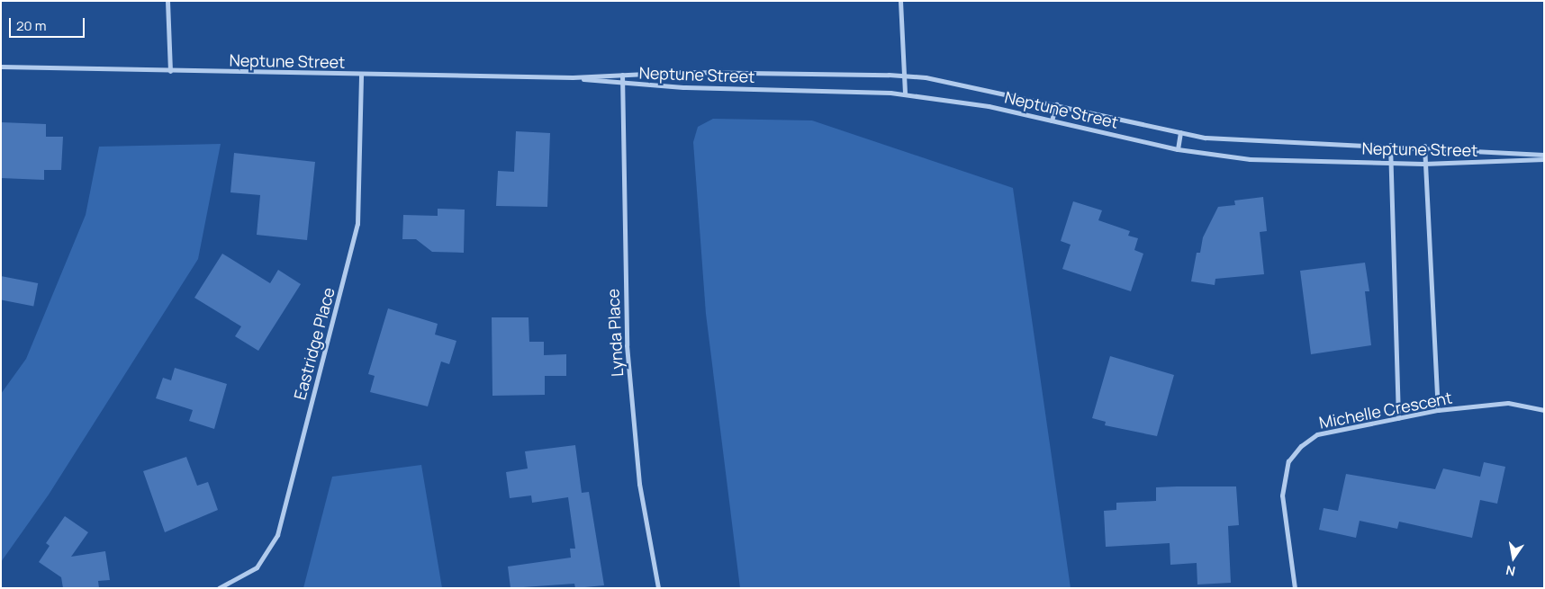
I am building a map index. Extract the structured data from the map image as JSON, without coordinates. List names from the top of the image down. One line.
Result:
{"streets":{"street":["Neptune Street","Lynda Place","Eastridge Place","Michelle Crescent"]},"crossings":[["Neptune Street","Lynda Place"],["Neptune Street","Eastridge Place"]],"scale_bar":"20 m","north":"bottom"}
